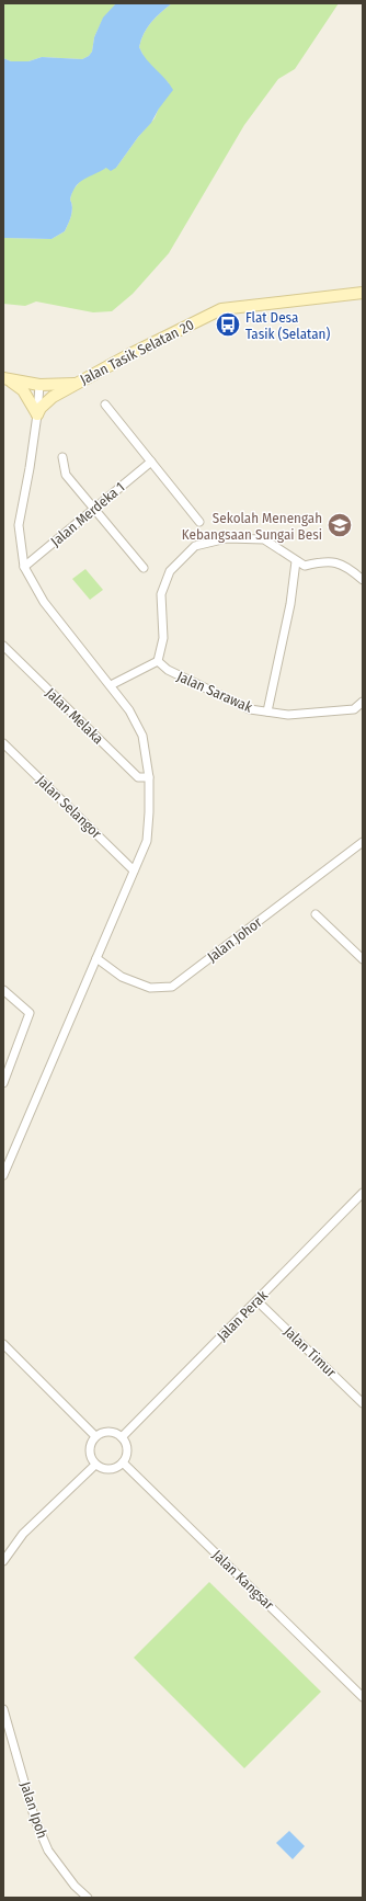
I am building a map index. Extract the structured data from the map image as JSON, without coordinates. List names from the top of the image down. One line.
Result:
{"streets":{"street":["Jalan Tasik Selatan 20","Jalan Merdeka 1","Jalan Sarawak","Jalan Melaka","Jalan Selangor","Jalan Johor","Jalan Perak","Jalan Timur","Jalan Kangsar","Jalan Ipoh"]},"crossings":[["Jalan Perak","Jalan Timur"],["Jalan Perak","Jalan Kangsar"]],"places":{"bus stop":["Flat Desa Tasik (Selatan)"],"school or university":["Sekolah Menengah Kebangsaan Sungai Besi"]}}
